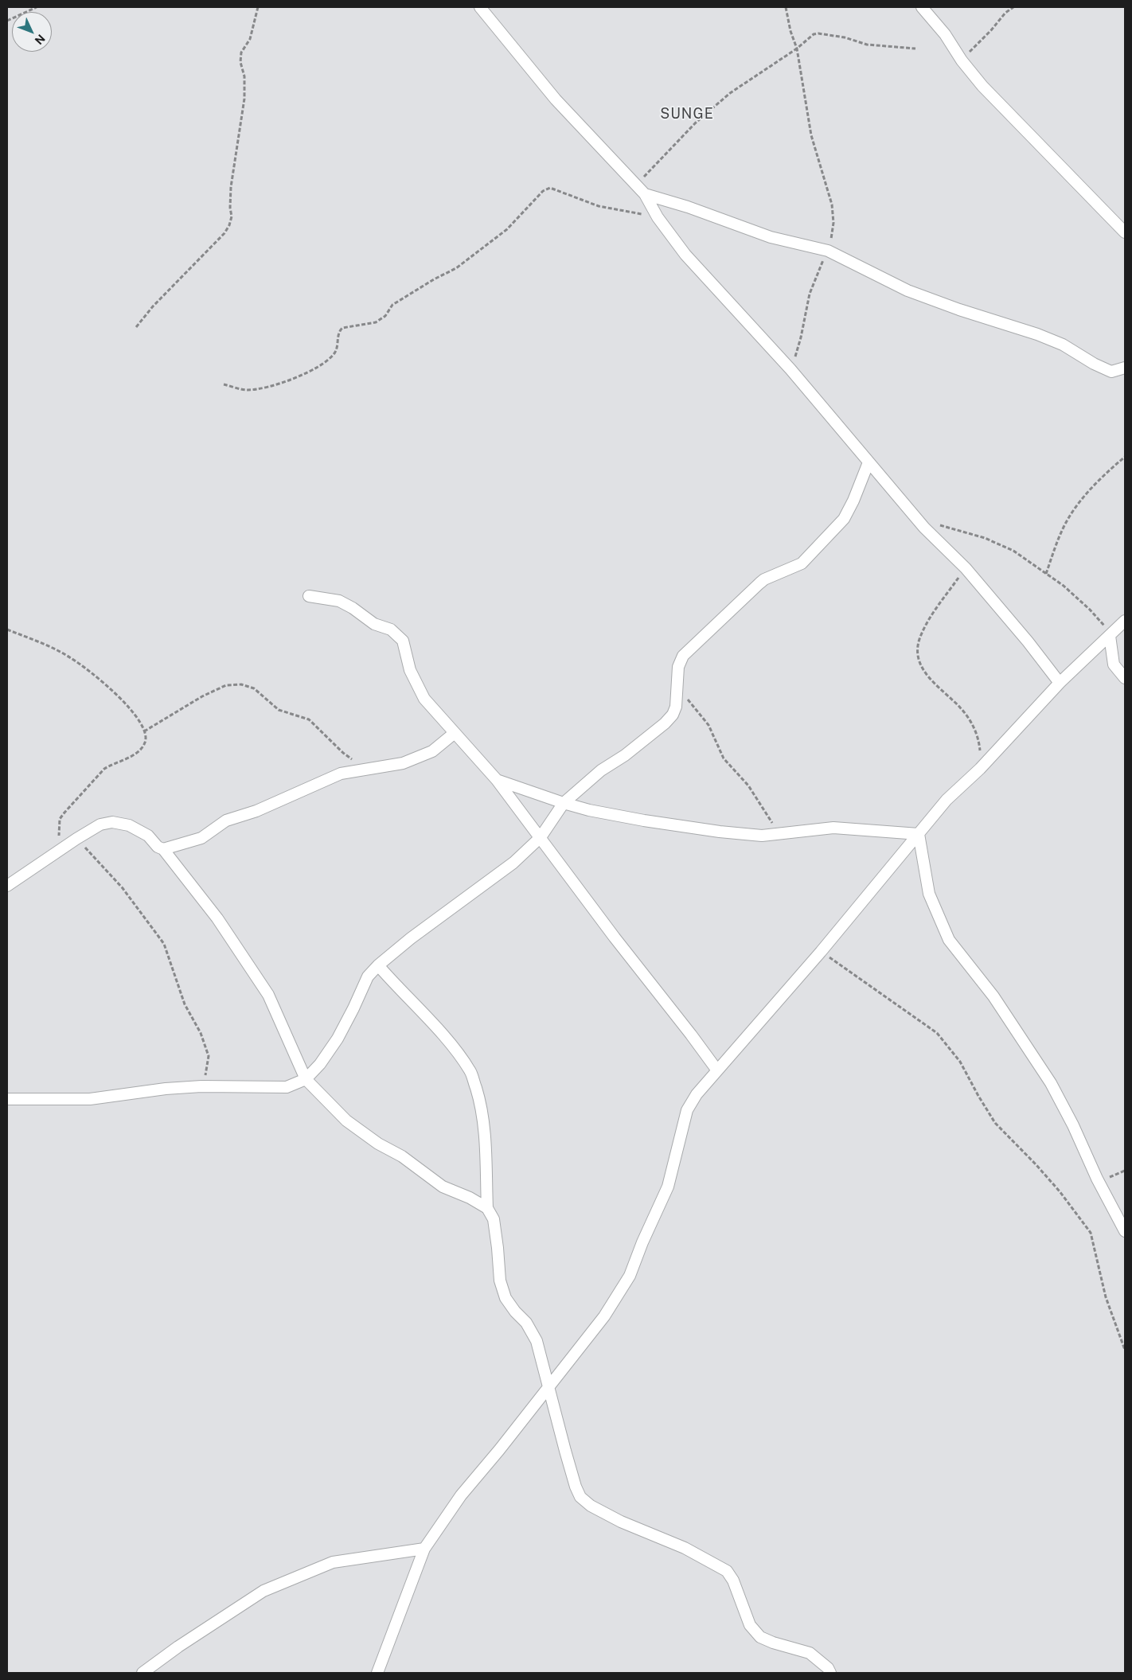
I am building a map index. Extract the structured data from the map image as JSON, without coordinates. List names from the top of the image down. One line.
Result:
{"districts":["SUNGE"],"north":"bottom right"}
